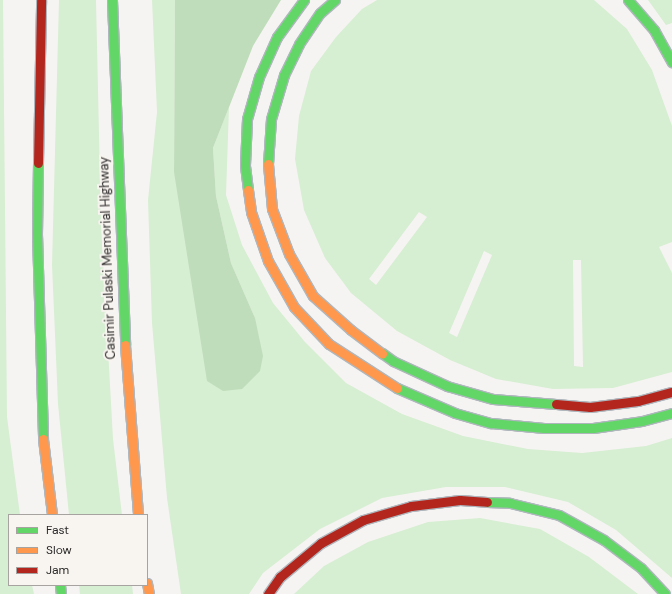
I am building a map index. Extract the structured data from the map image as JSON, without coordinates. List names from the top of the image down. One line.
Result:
{"streets":{"highway":["Casimir Pulaski Memorial Highway"]},"legend":["Fast","Slow","Jam"]}
